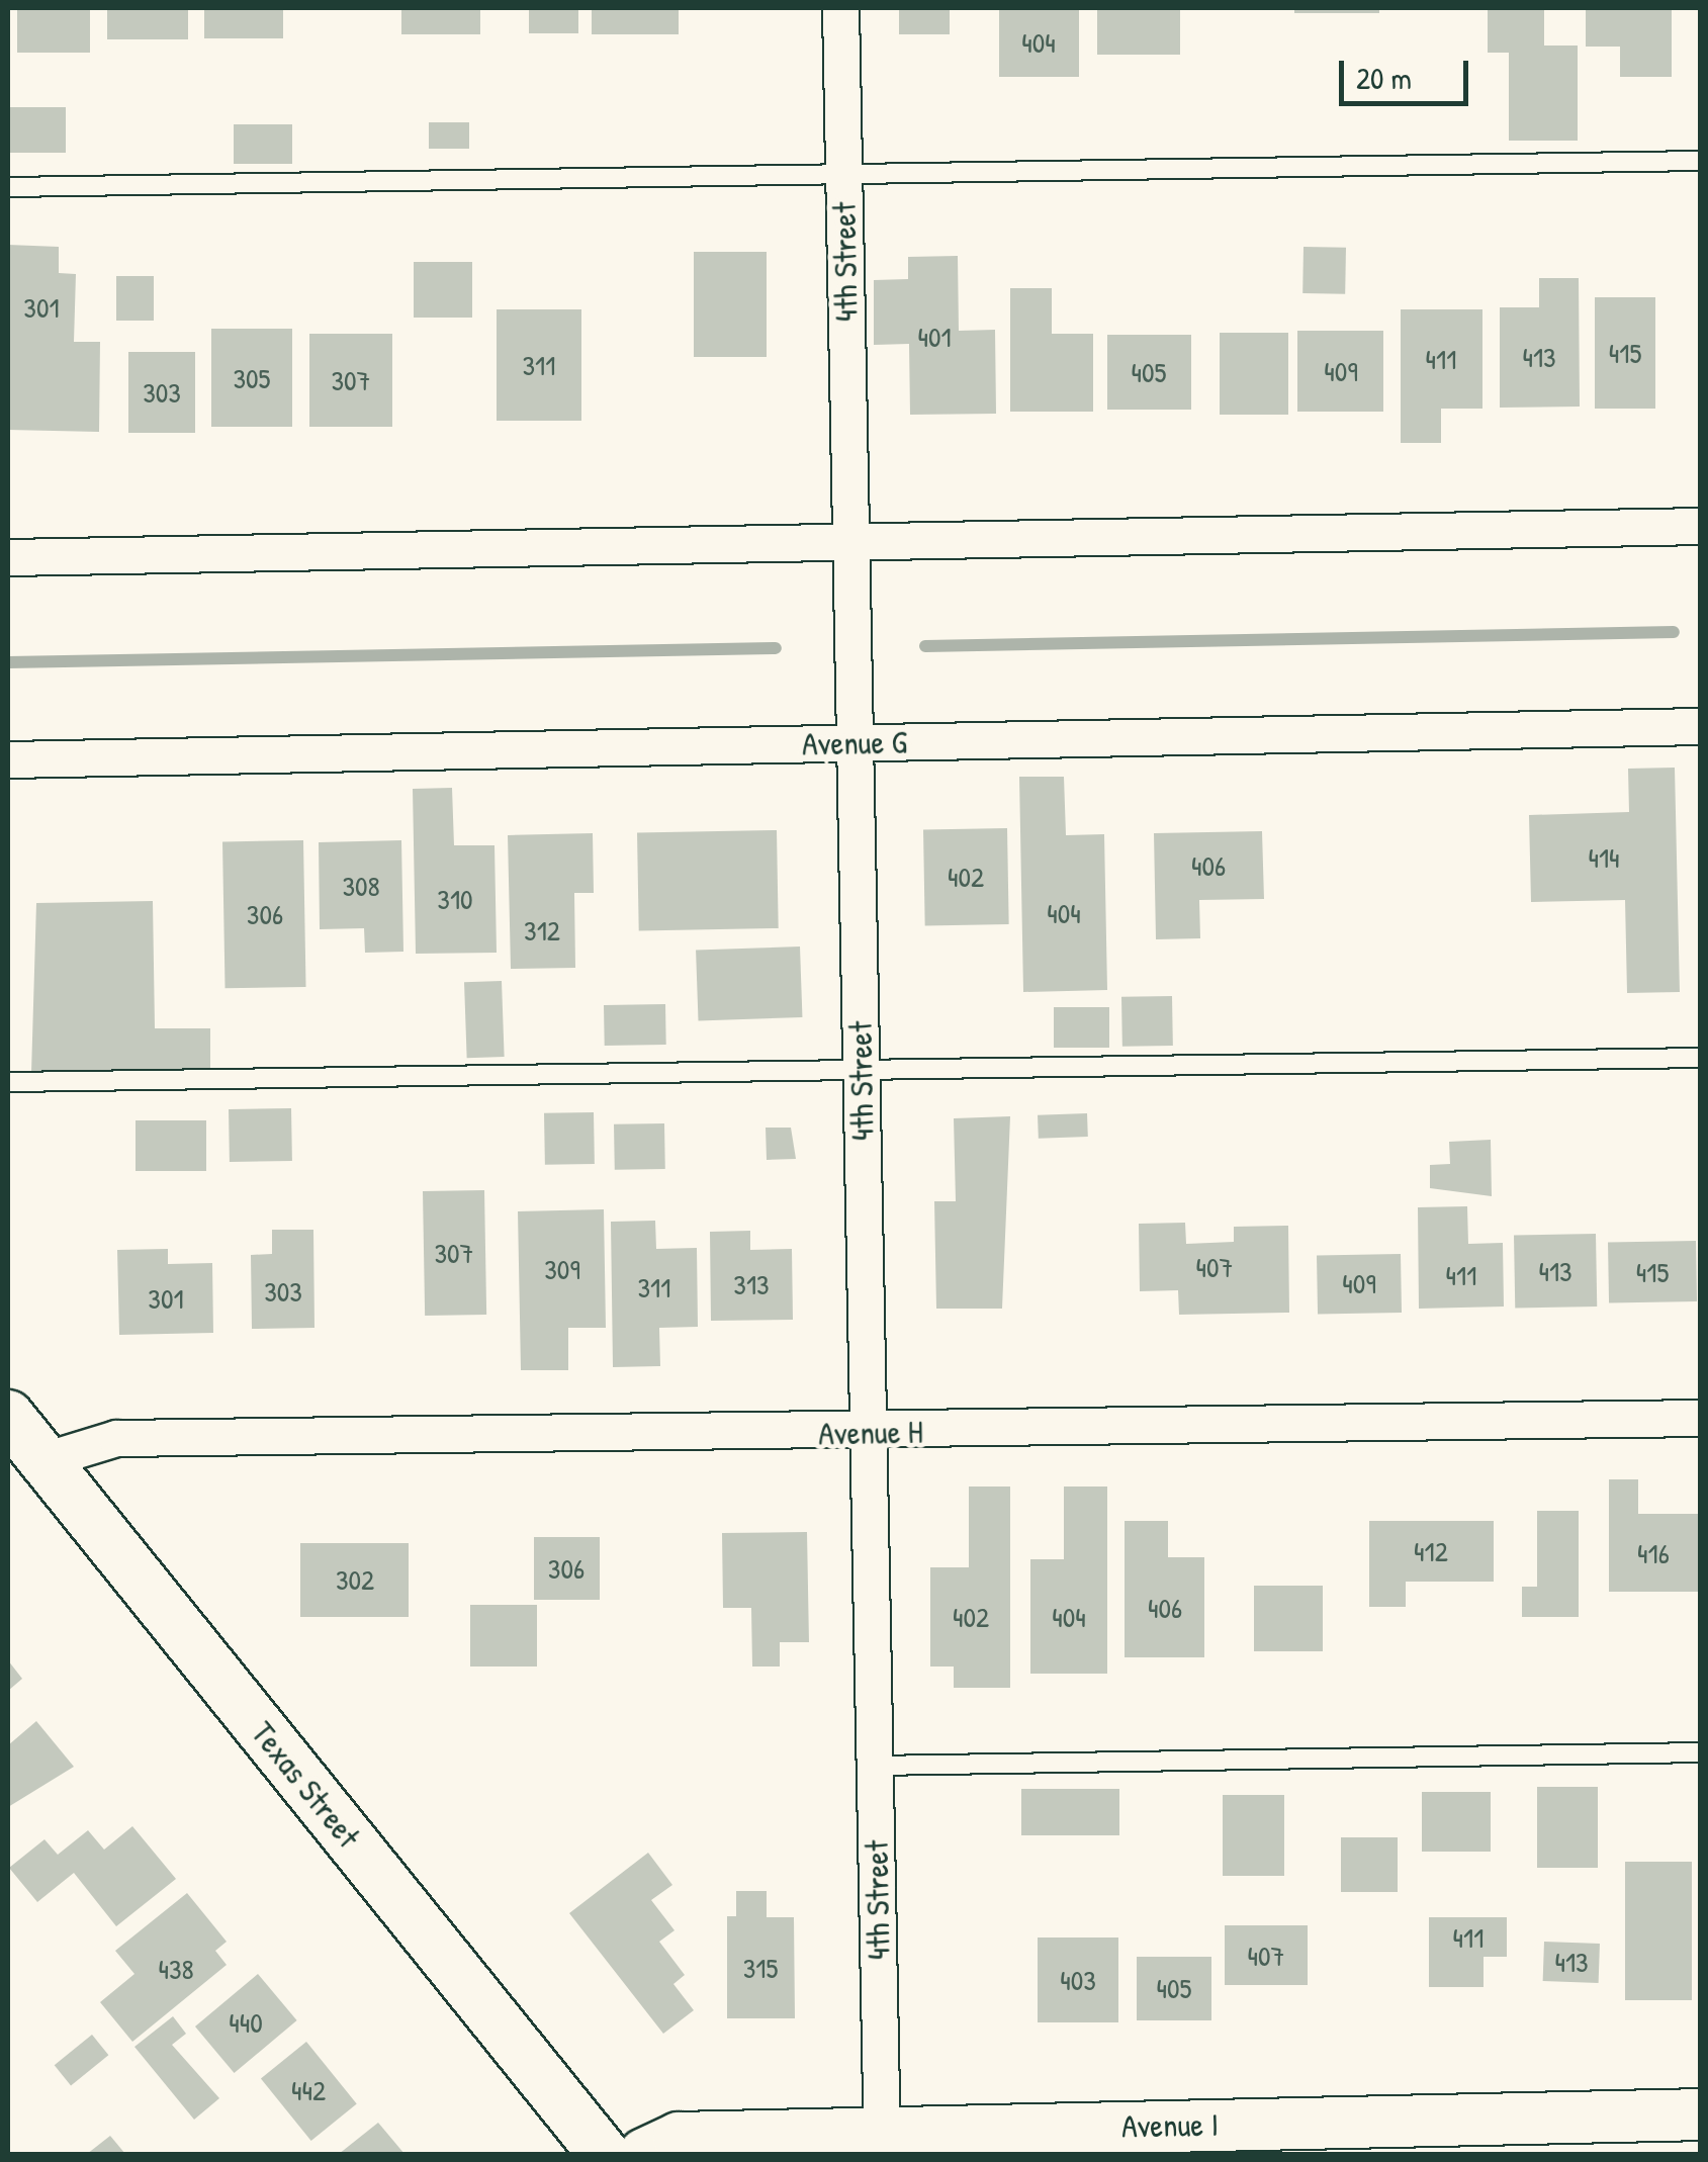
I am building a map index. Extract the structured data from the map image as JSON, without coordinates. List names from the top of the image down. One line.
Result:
{"streets":{"street":["4th Street","Avenue G","Avenue H","Texas Street","Avenue I"]},"crossings":[["4th Street","Avenue G"],["4th Street","Avenue H"],["4th Street","Avenue I"],["Avenue H","Texas Street"]],"house_numbers":["404","301","401","415","413","411","311","409","405","305","307","303","414","406","402","308","310","404","306","312","307","407","309","413","415","411","409","313","311","303","301","412","416","306","302","406","402","404","411","407","413","315","438","403","405","440","442"],"scale_bar":"20 m"}
